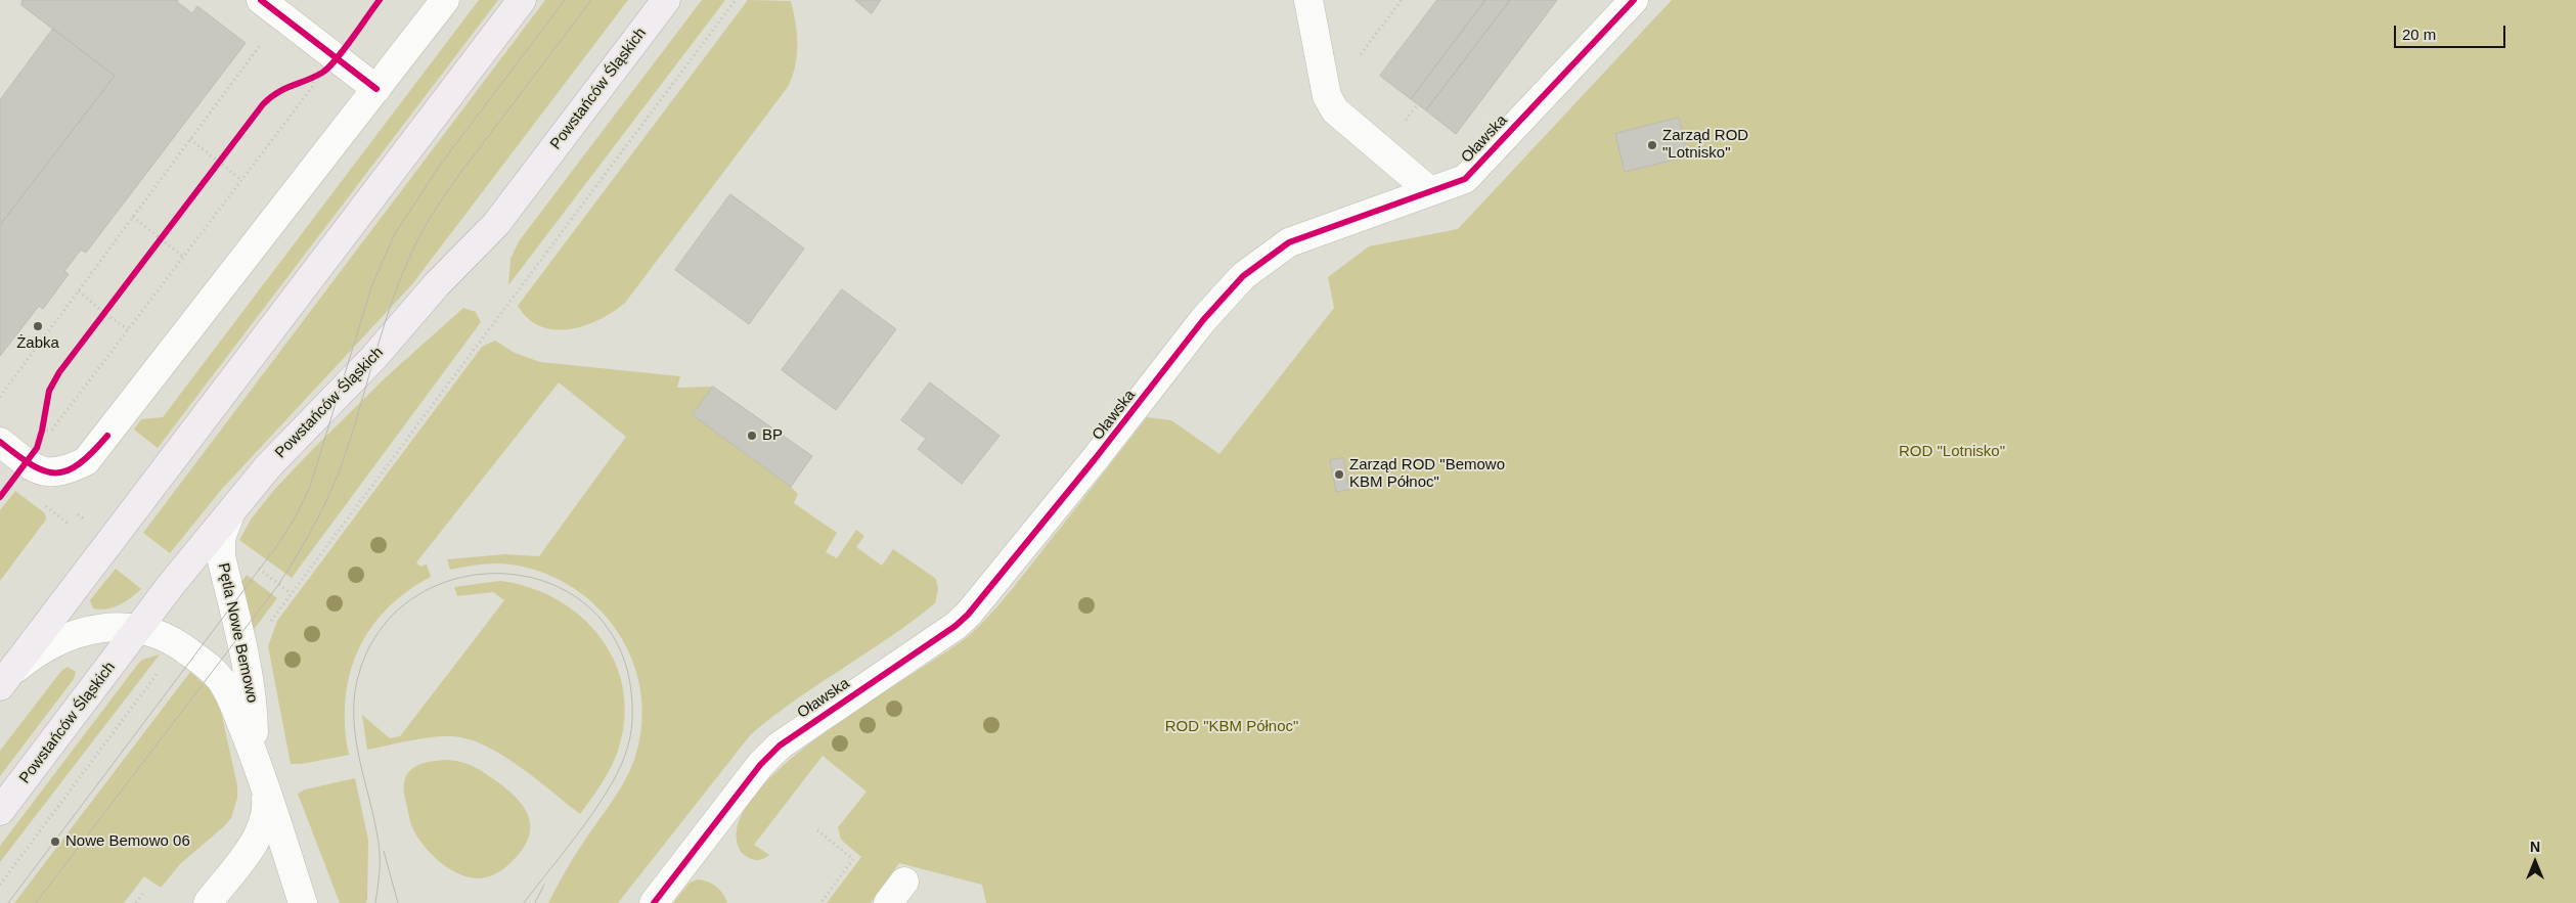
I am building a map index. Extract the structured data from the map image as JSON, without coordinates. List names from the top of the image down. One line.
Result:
{"streets":{"main road":["Powstańców Śląskich"],"street":["Oławska","Pętla Nowe Bemowo"]},"crossings":[["Powstańców Śląskich","Pętla Nowe Bemowo"]],"parks":["ROD \"Lotnisko\"","ROD \"KBM Północ\""],"places":["Zarząd ROD \"Lotnisko\"","Żabka","BP","Zarząd ROD \"Bemowo KBM Północ\"","Nowe Bemowo 06"],"scale_bar":"20 m","north":"top"}
